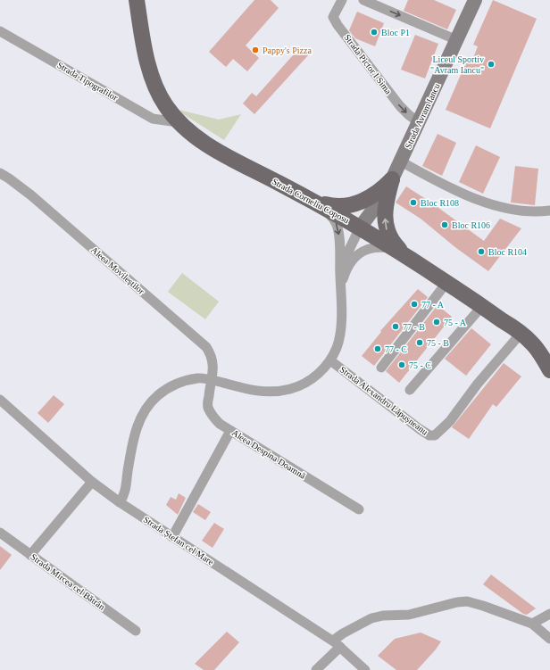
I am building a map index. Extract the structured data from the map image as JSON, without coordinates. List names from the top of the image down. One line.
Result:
{"streets":{"main road":["Strada Corneliu Coposu"],"street":["Strada Pictor I Sima","Strada Tipografilor","Strada Avram Iancu","Aleea Movileștilor","Strada Alexandru Lăpușneanu","Aleea Despina Doamnă","Strada Ștefan cel Mare","Strada Mircea cel Bătrân"]},"crossings":[["Strada Pictor I Sima","Strada Avram Iancu"],["Strada Tipografilor","Strada Corneliu Coposu"],["Strada Avram Iancu","Strada Corneliu Coposu"],["Strada Avram Iancu","Strada Alexandru Lăpușneanu"],["Strada Corneliu Coposu","Strada Alexandru Lăpușneanu"],["Aleea Movileștilor","Strada Alexandru Lăpușneanu"],["Aleea Movileștilor","Aleea Despina Doamnă"],["Strada Alexandru Lăpușneanu","Aleea Despina Doamnă"],["Strada Alexandru Lăpușneanu","Strada Ștefan cel Mare"]],"one_way":["Strada Pictor I Sima"],"places":["Bloc P1","Pappy's Pizza","Liceul Sportiv \"Avram Iancu\"","Bloc R108","Bloc R106","Bloc R104","77 - A","75 - A","77 - B","75 - B","77 - C","75 - C"]}
